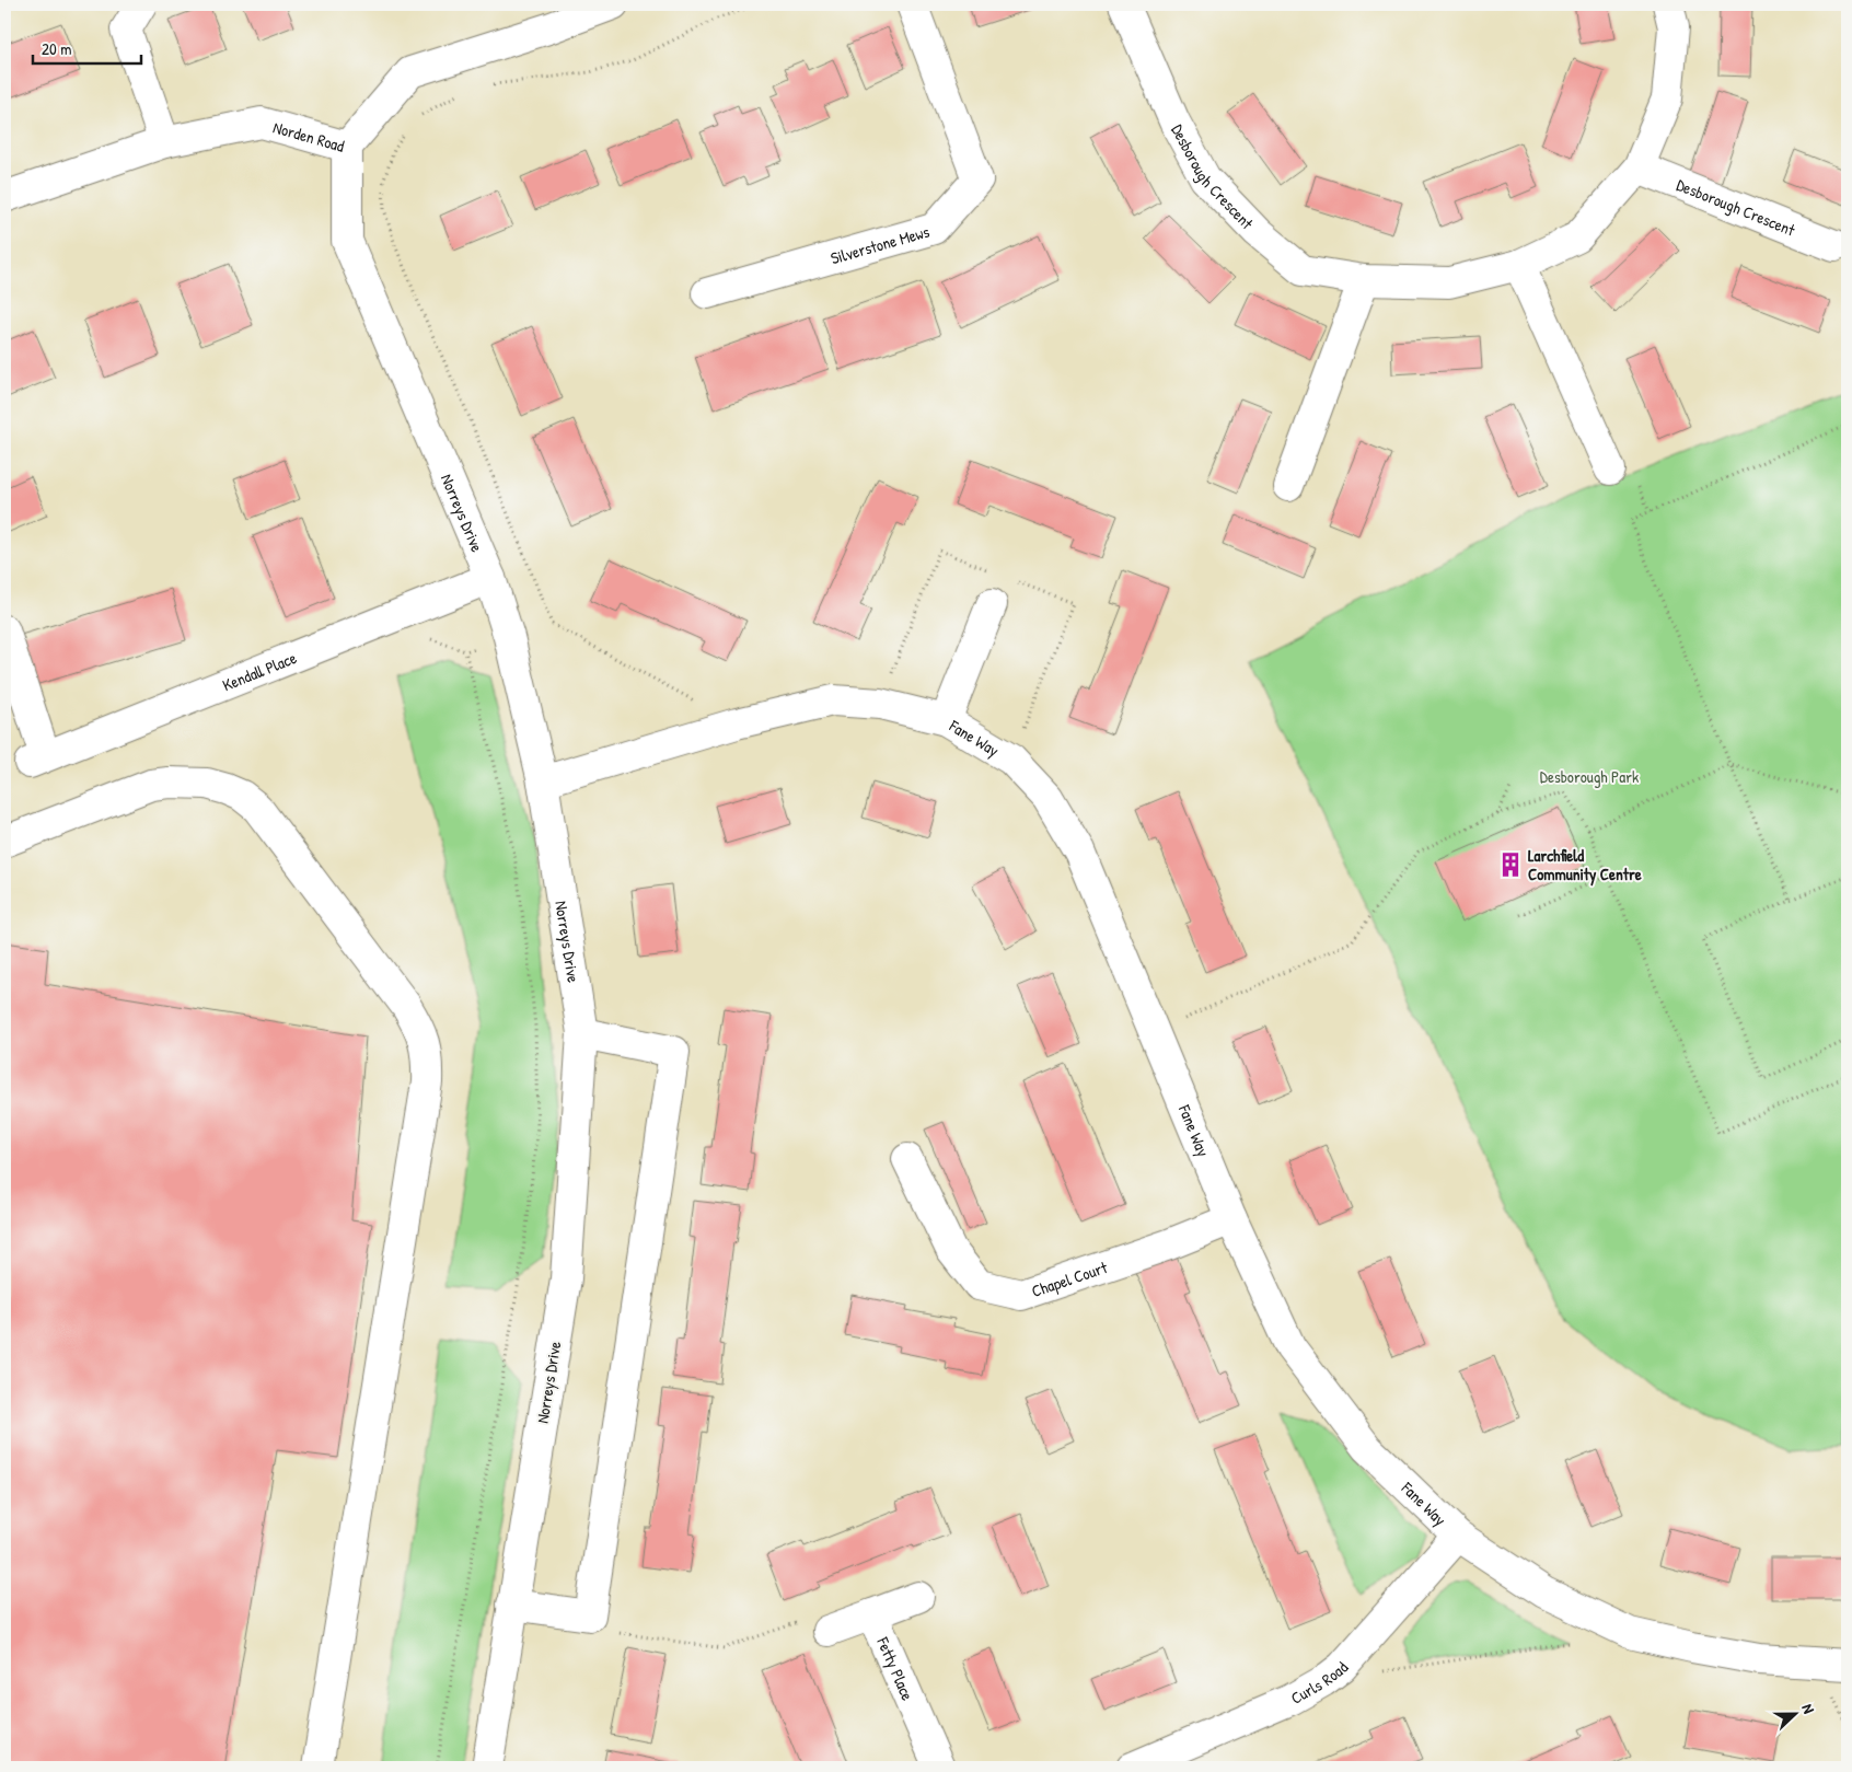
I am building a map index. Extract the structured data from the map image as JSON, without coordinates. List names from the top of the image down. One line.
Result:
{"streets":{"street":["Norden Road","Desborough Crescent","Silverstone Mews","Norreys Drive","Kendall Place","Fane Way","Chapel Court","Fetty Place","Curls Road"]},"crossings":[["Norden Road","Norreys Drive"],["Norreys Drive","Kendall Place"],["Norreys Drive","Fane Way"],["Fane Way","Chapel Court"],["Fane Way","Curls Road"]],"parks":["Desborough Park"],"places":{"building":["Larchfield Community Centre"]},"scale_bar":"20 m","north":"right"}
